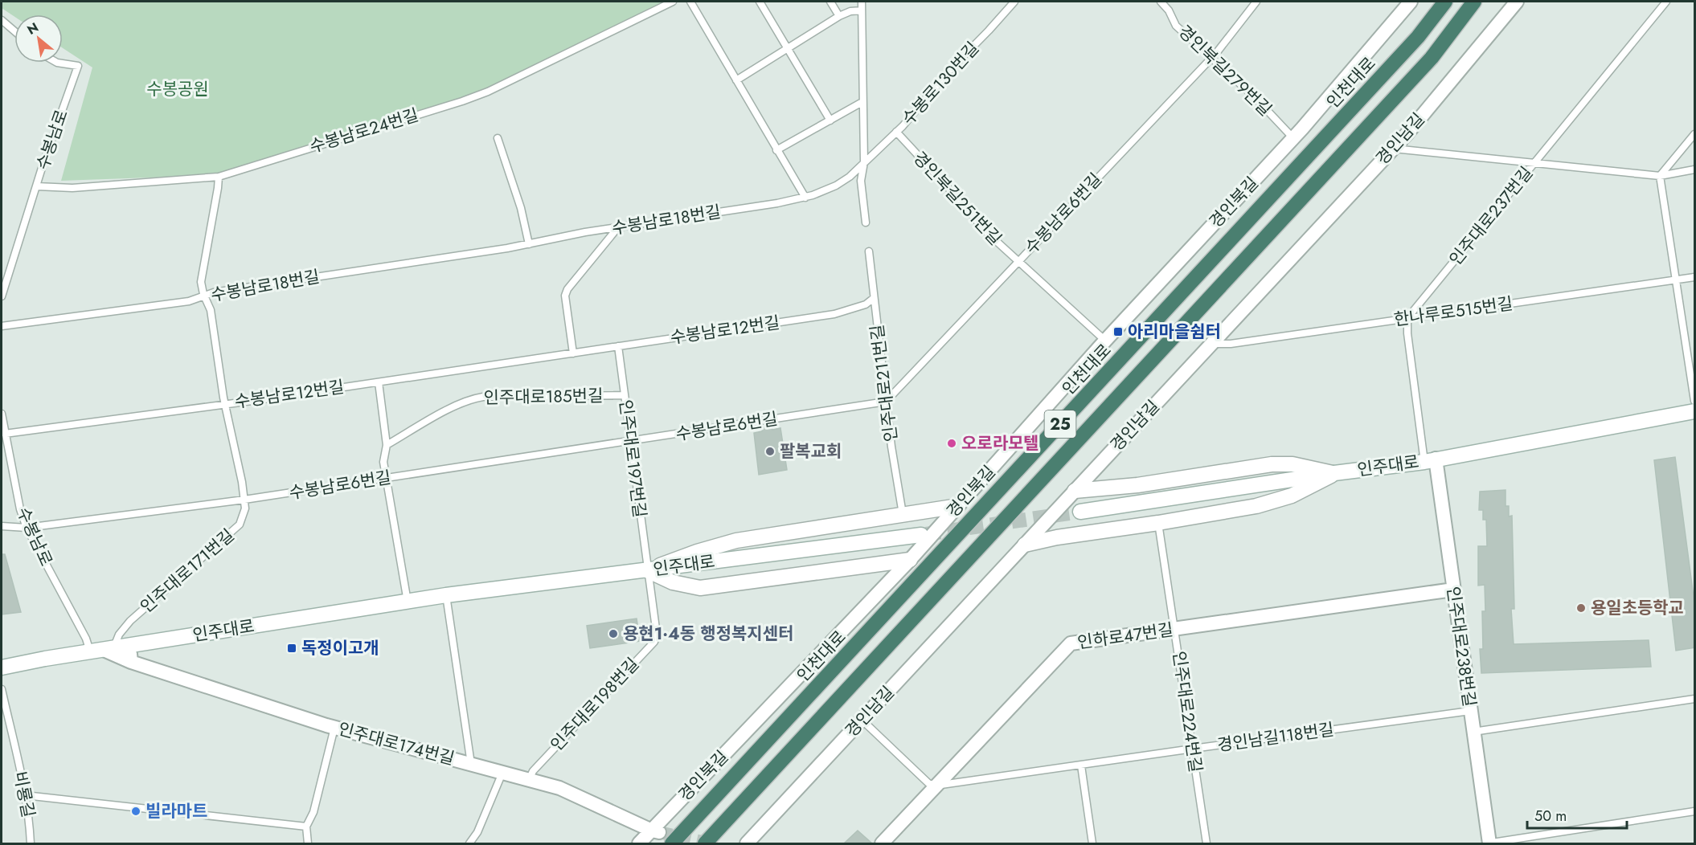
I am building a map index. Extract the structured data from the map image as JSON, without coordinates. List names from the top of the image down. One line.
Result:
{"streets":{"highway":["인천대로","25"],"main road":["인주대로"],"street":["경인남길","경인북길","인하로47번길","인주대로238번길","인주대로174번길"],"lane":["경인북길279번길","수봉로130번길","수봉남로24번길","수봉남로","경인북길251번길","수봉남로6번길","인주대로237번길","수봉남로18번길","한나루로515번길","수봉남로12번길","인주대로211번길","인주대로185번길","인주대로197번길","인주대로171번길","인주대로198번길","인주대로224번길","경인남길118번길","비룡길"]},"crossings":[["경인북길279번길","경인북길"],["경인북길279번길","수봉남로6번길"],["수봉로130번길","경인북길251번길"],["수봉로130번길","수봉남로18번길"],["수봉남로24번길","수봉남로"],["수봉남로24번길","인주대로171번길"],["경인남길","한나루로515번길"],["수봉남로","수봉남로6번길"],["수봉남로","수봉남로12번길"],["수봉남로","인주대로"],["수봉남로","인주대로171번길"],["수봉남로","인주대로174번길"],["경인북길251번길","경인북길"],["경인북길251번길","수봉남로6번길"],["경인북길","인주대로174번길"],["수봉남로6번길","인주대로211번길"],["수봉남로6번길","인주대로197번길"],["수봉남로6번길","인주대로171번길"],["인주대로237번길","한나루로515번길"],["수봉남로18번길","인주대로171번길"],["수봉남로12번길","인주대로211번길"],["수봉남로12번길","인주대로197번길"],["수봉남로12번길","인주대로171번길"],["인주대로185번길","인주대로197번길"],["인주대로197번길","인주대로"],["인주대로197번길","인주대로198번길"],["인주대로","인주대로171번길"],["인주대로","인주대로238번길"],["인주대로","인주대로198번길"],["인주대로","인주대로174번길"],["인주대로171번길","인주대로174번길"],["인하로47번길","인주대로238번길"],["인하로47번길","인주대로224번길"],["인하로47번길","경인남길118번길"],["인주대로238번길","경인남길118번길"],["인주대로198번길","인주대로174번길"],["인주대로224번길","경인남길118번길"]],"parks":["수봉공원"],"places":{"transit":["아리마을쉼터","독정이고개"],"other":["오로라모텔","팔복교회","용일초등학교","용현1·4동 행정복지센터","빌라마트"]},"scale_bar":"50 m","north":"top left"}
